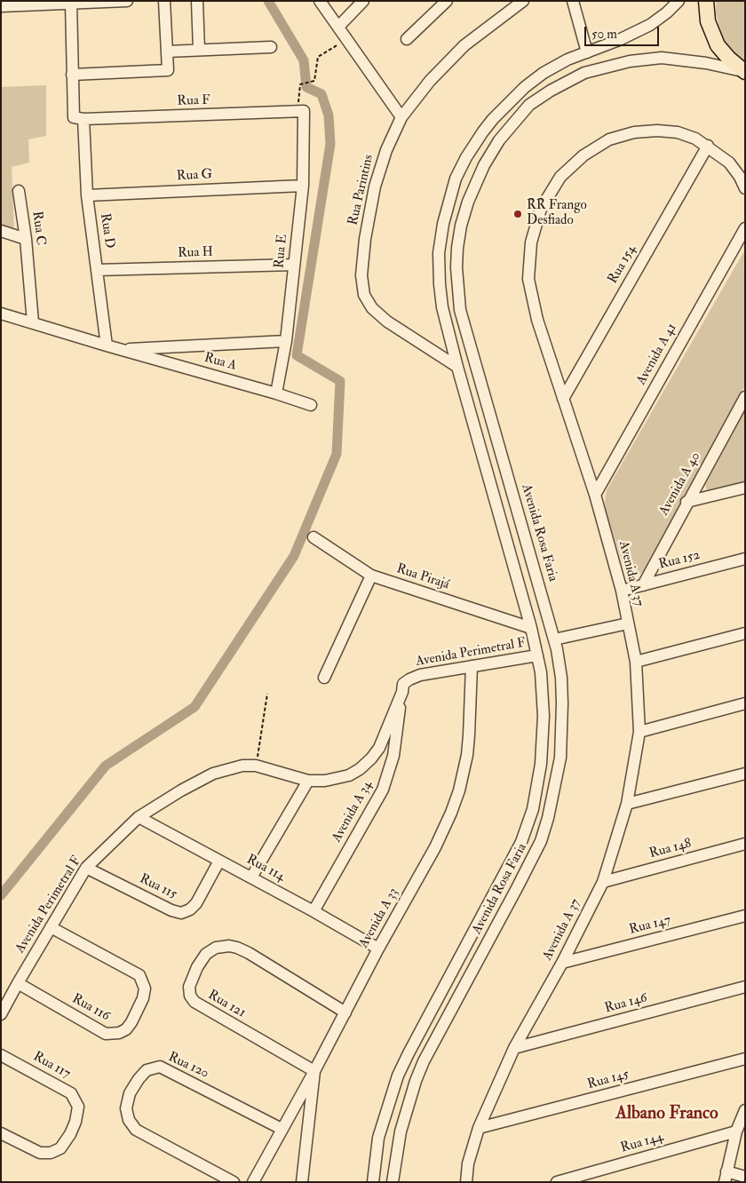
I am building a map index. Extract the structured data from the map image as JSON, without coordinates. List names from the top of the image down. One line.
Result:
{"streets":{"street":["Rua F","Rua G","Rua Parintins","Rua C","Rua D","Rua E","Rua H","Rua 154","Avenida A 41","Rua A","Avenida A 40","Avenida Rosa Faria","Rua 152","Avenida A 37","Rua Pirajá","Avenida Perimetral F","Avenida A 34","Rua 148","Rua 114","Rua 115","Avenida A 33","Rua 147","Rua 146","Rua 121","Rua 116","Rua 117","Rua 120","Rua 145","Rua 144"]},"crossings":[["Rua F","Rua D"],["Rua F","Rua E"],["Rua G","Rua D"],["Rua G","Rua E"],["Rua Parintins","Avenida Rosa Faria"],["Rua C","Rua A"],["Rua D","Rua H"],["Rua D","Rua A"],["Rua E","Rua H"],["Rua E","Rua A"],["Rua 154","Avenida A 37"],["Avenida A 41","Avenida A 37"],["Avenida A 40","Rua 152"],["Avenida Rosa Faria","Rua Pirajá"],["Avenida Rosa Faria","Avenida Perimetral F"],["Rua 152","Avenida A 37"],["Avenida A 37","Rua 148"],["Avenida A 37","Rua 147"],["Avenida A 37","Rua 146"],["Avenida A 37","Rua 145"],["Avenida Perimetral F","Avenida A 34"],["Avenida Perimetral F","Rua 114"],["Avenida Perimetral F","Rua 115"],["Avenida Perimetral F","Avenida A 33"],["Avenida Perimetral F","Rua 116"],["Avenida A 34","Rua 114"],["Rua 114","Rua 115"],["Rua 114","Avenida A 33"],["Avenida A 33","Rua 121"]],"districts":["Albano Franco"],"places":["RR Frango Desfiado"],"scale_bar":"50 m"}
